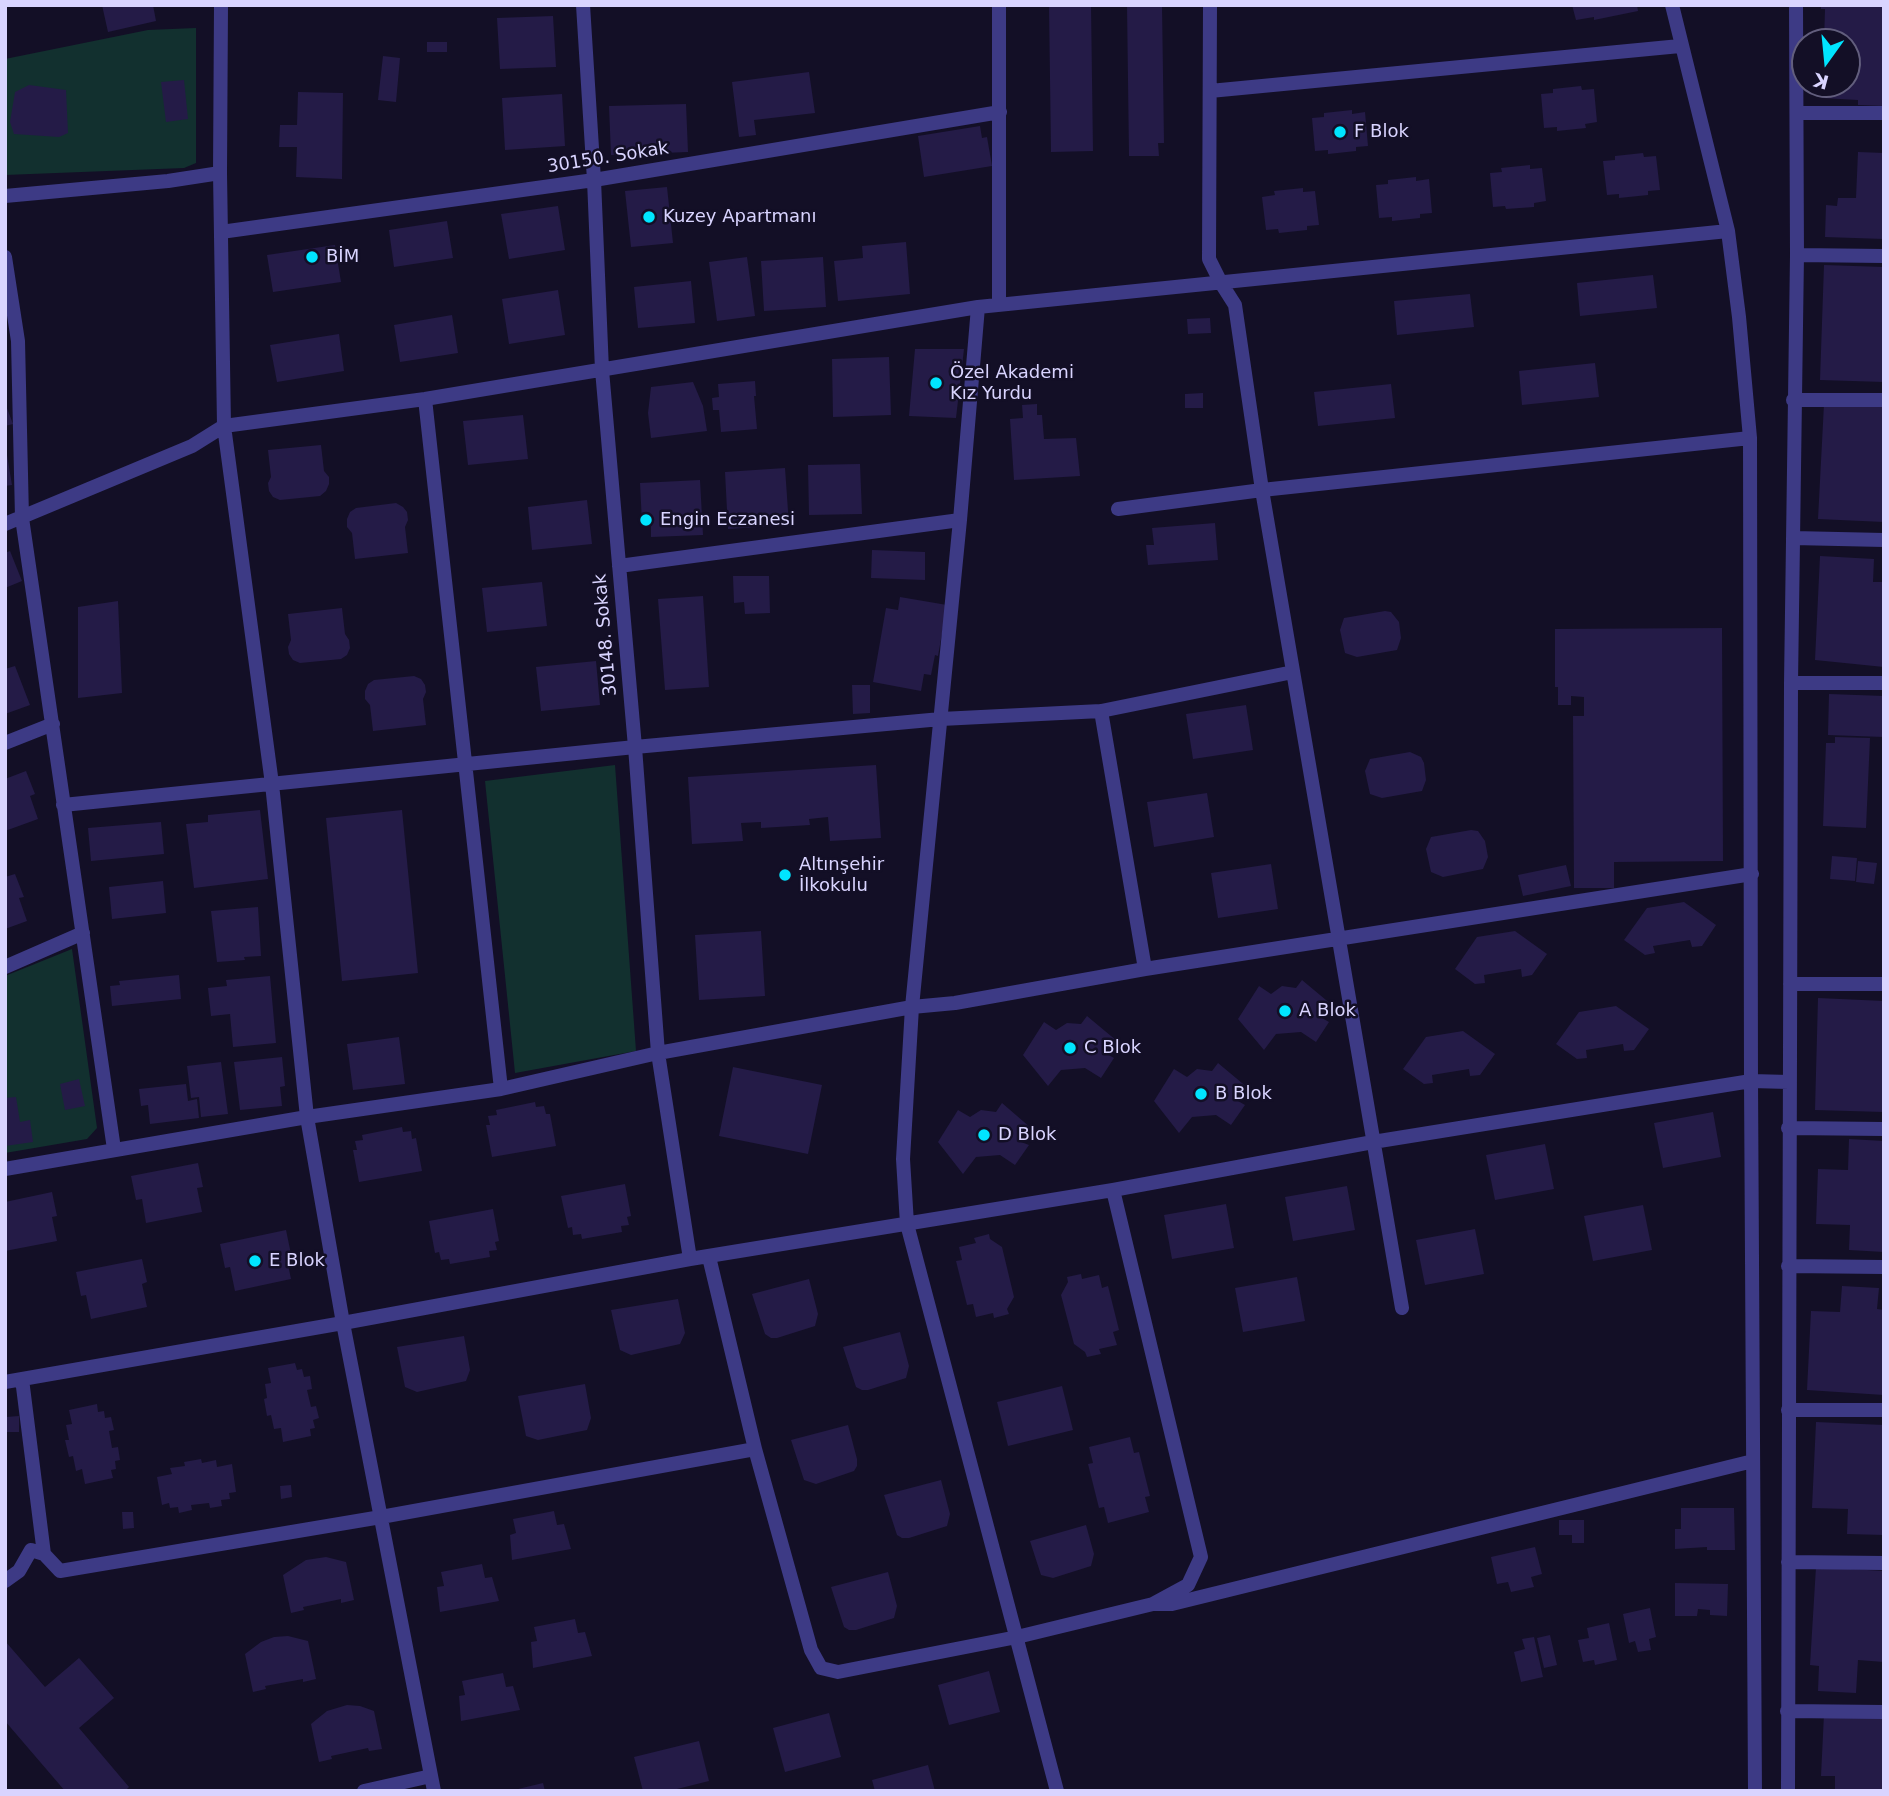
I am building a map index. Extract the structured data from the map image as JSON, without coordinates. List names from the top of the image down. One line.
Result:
{"streets":{"street":["30150. Sokak","30148. Sokak"]},"crossings":[["30150. Sokak","30148. Sokak"]],"places":["F Blok","Kuzey Apartmanı","BİM","Özel Akademi Kız Yurdu","Engin Eczanesi","Altınşehir İlkokulu","A Blok","C Blok","B Blok","D Blok","E Blok"],"north":"bottom"}
